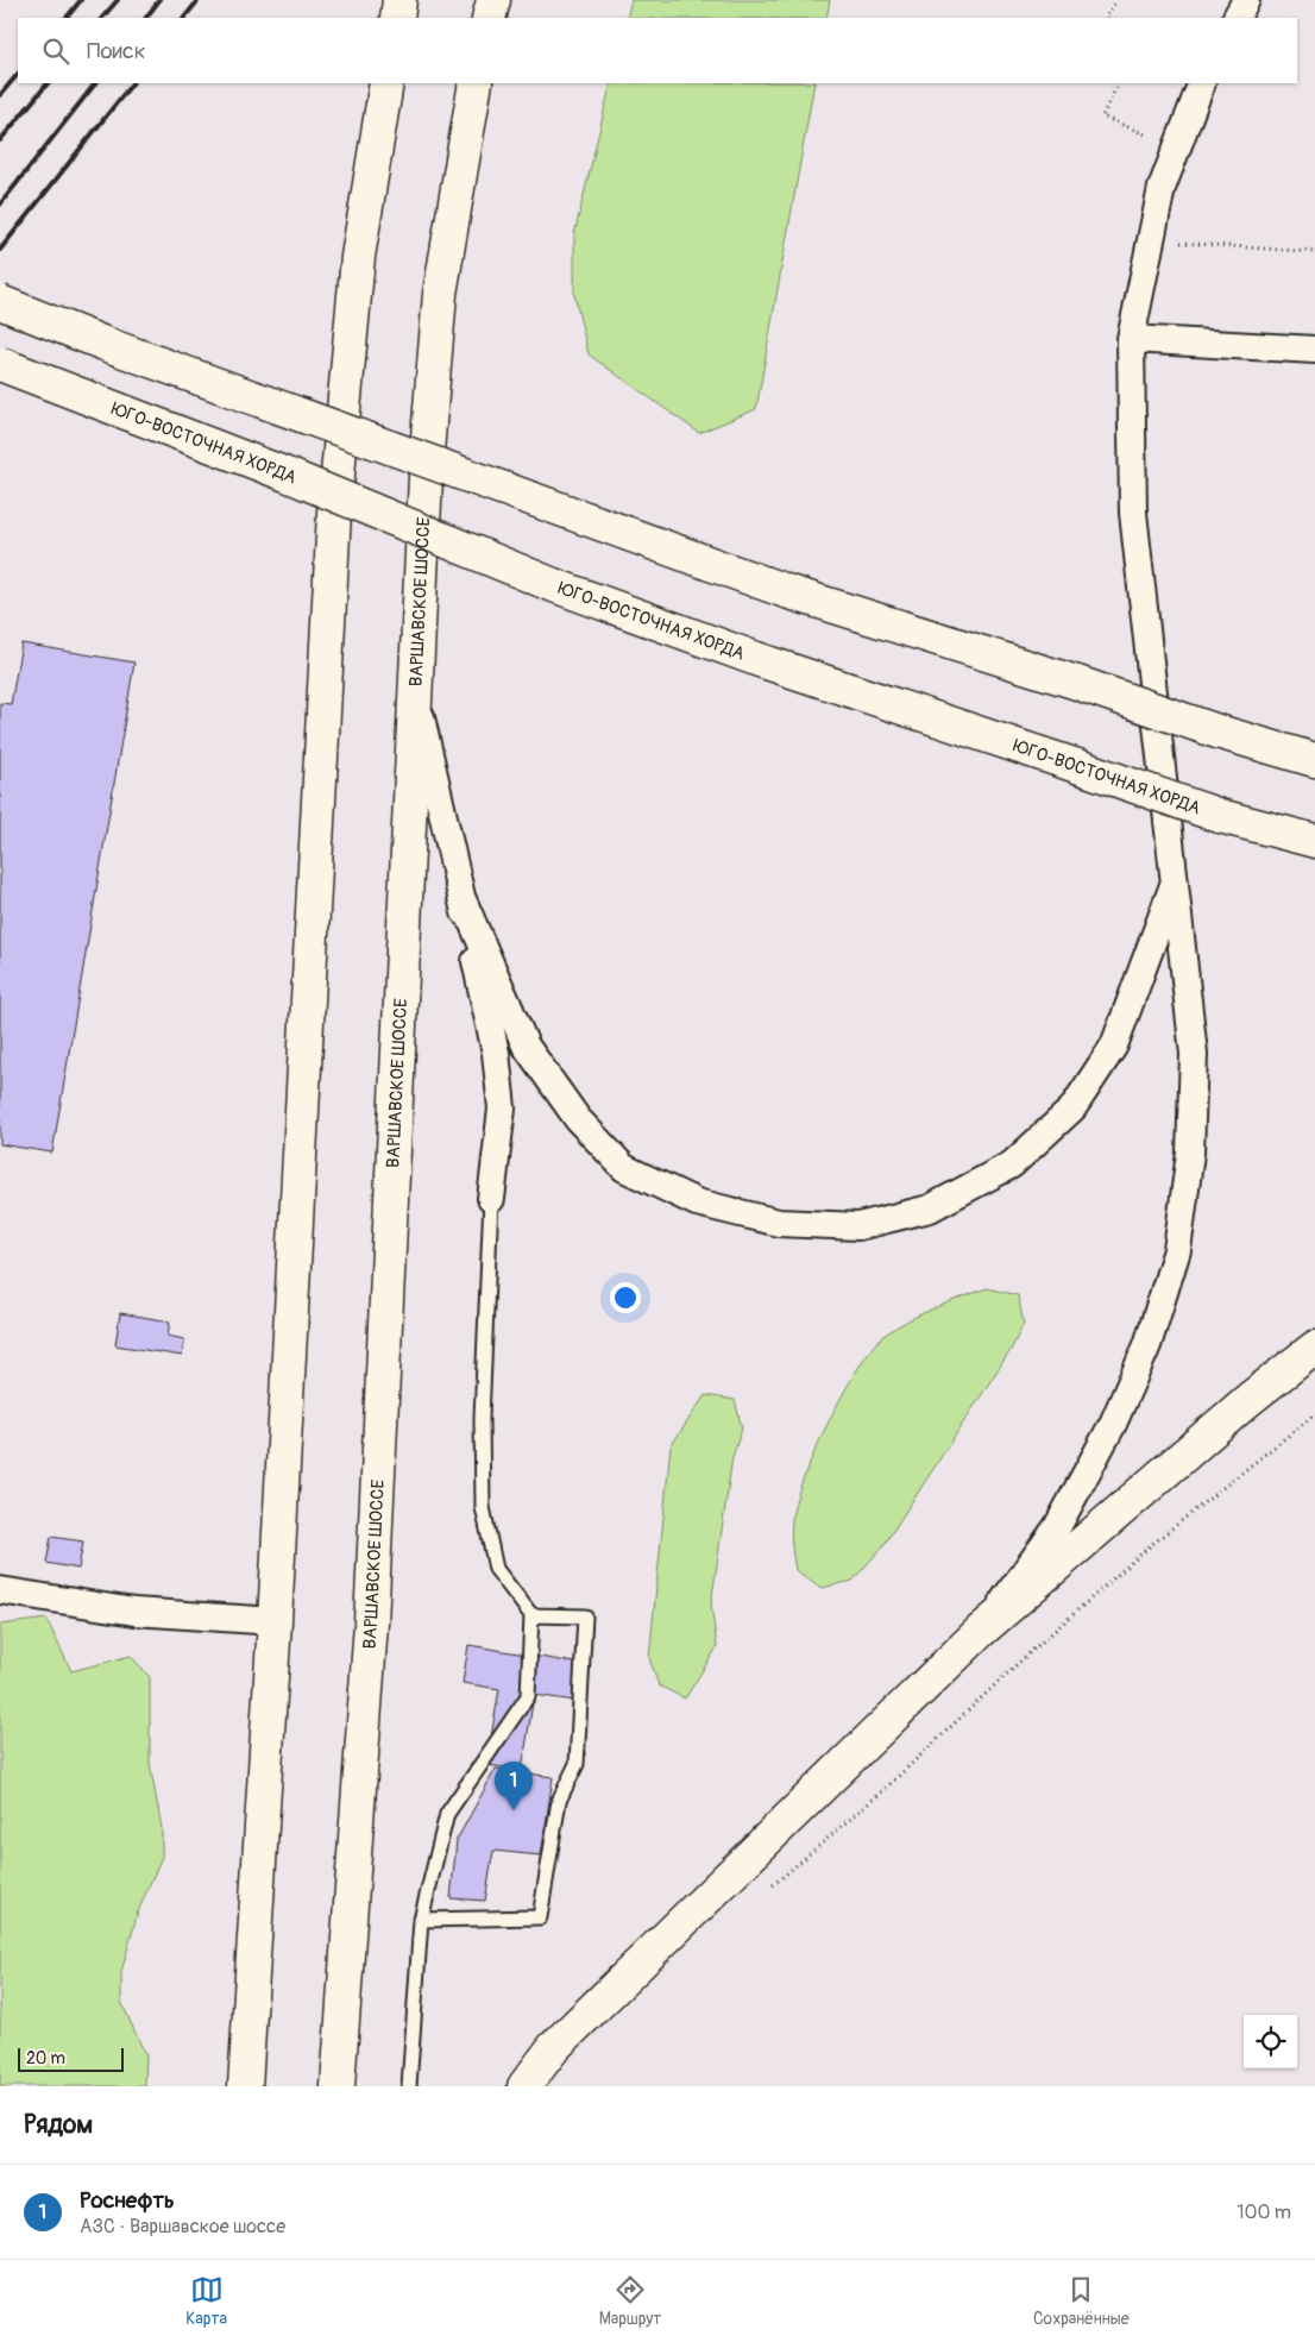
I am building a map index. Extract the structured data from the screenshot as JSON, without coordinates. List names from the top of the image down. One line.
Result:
{"streets":{"main road":["ЮГО-ВОСТОЧНАЯ ХОРДА","ВАРШАВСКОЕ ШОССЕ"]},"scale_bar":"20 m","page":{"search":"Поиск","pins":"1","scale":"20 m","heading":"Рядом","list":[{"mark":"1","name":"Роснефть","note":"АЗС · Варшавское шоссе","value":"100 m"}],"nav":["Карта","Маршрут","Сохранённые"]}}
